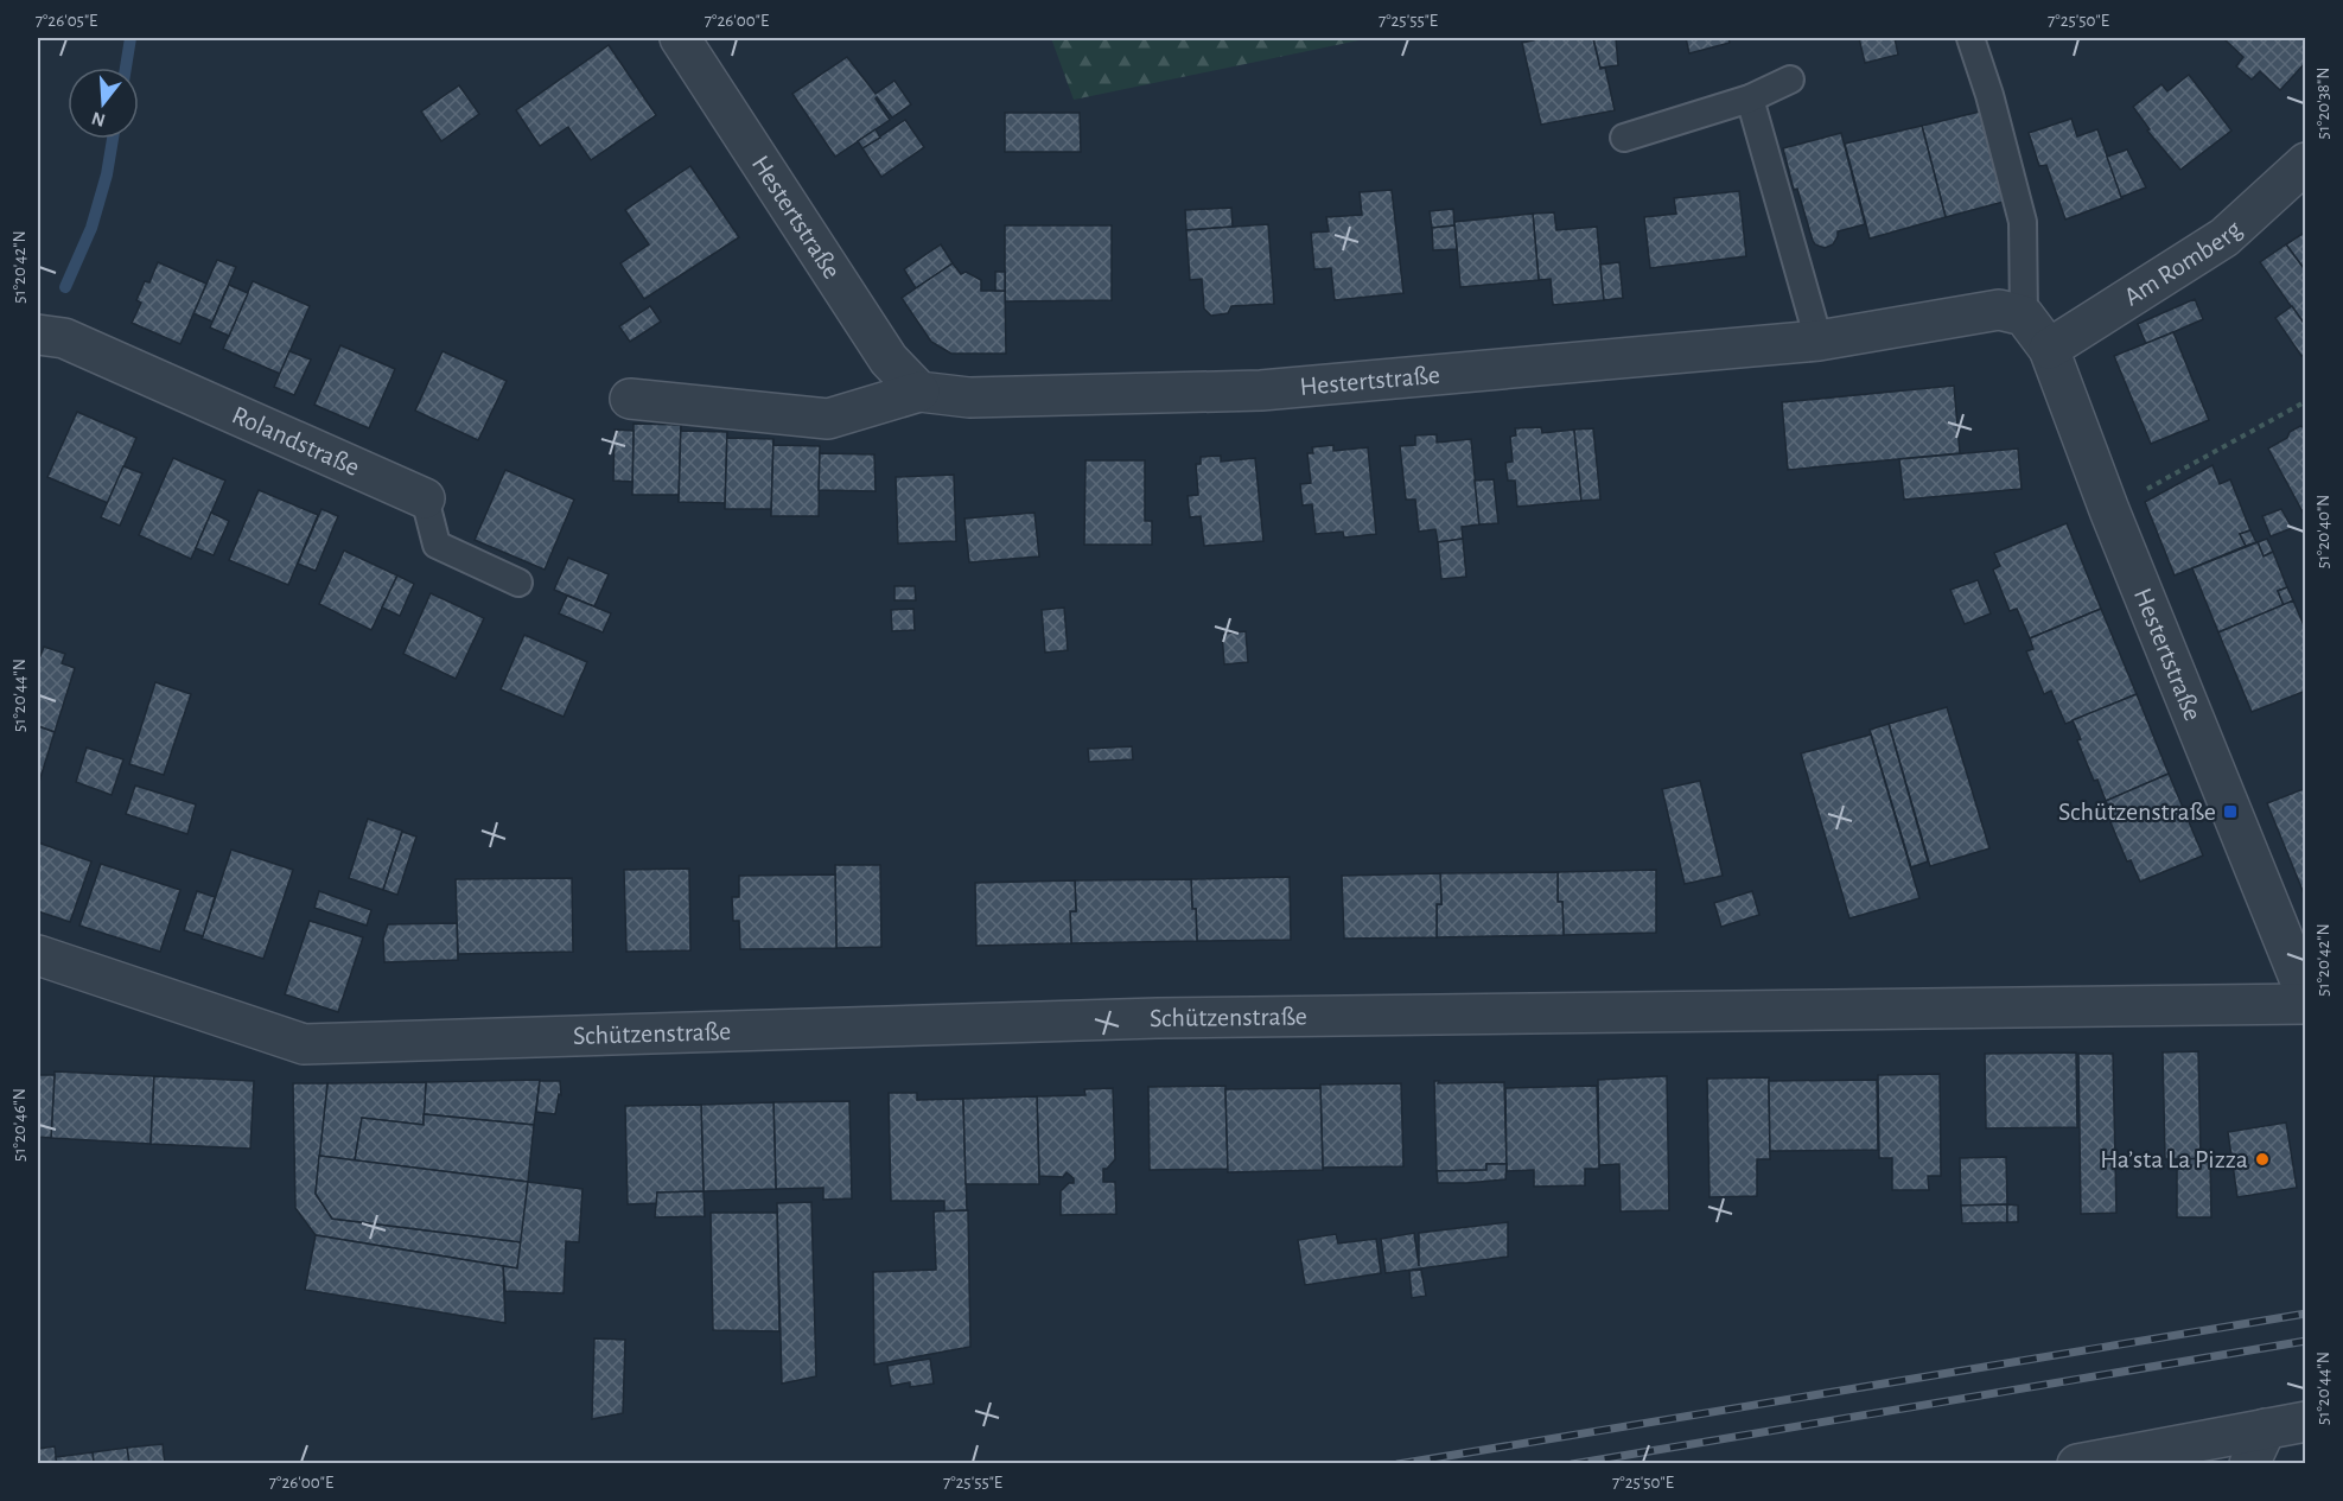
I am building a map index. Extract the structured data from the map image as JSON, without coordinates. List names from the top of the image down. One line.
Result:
{"streets":{"street":["Hestertstraße","Am Romberg","Rolandstraße","Schützenstraße"]},"crossings":[["Hestertstraße","Am Romberg"]],"places":{"transit":["Schützenstraße"],"other":["Ha’sta La Pizza"]},"north":"bottom","coordinates":["7°26'05\"E","7°26'00\"E","7°25'55\"E","7°25'50\"E","51°20'38\"N","51°20'42\"N","51°20'40\"N","51°20'44\"N","51°20'46\"N"]}
